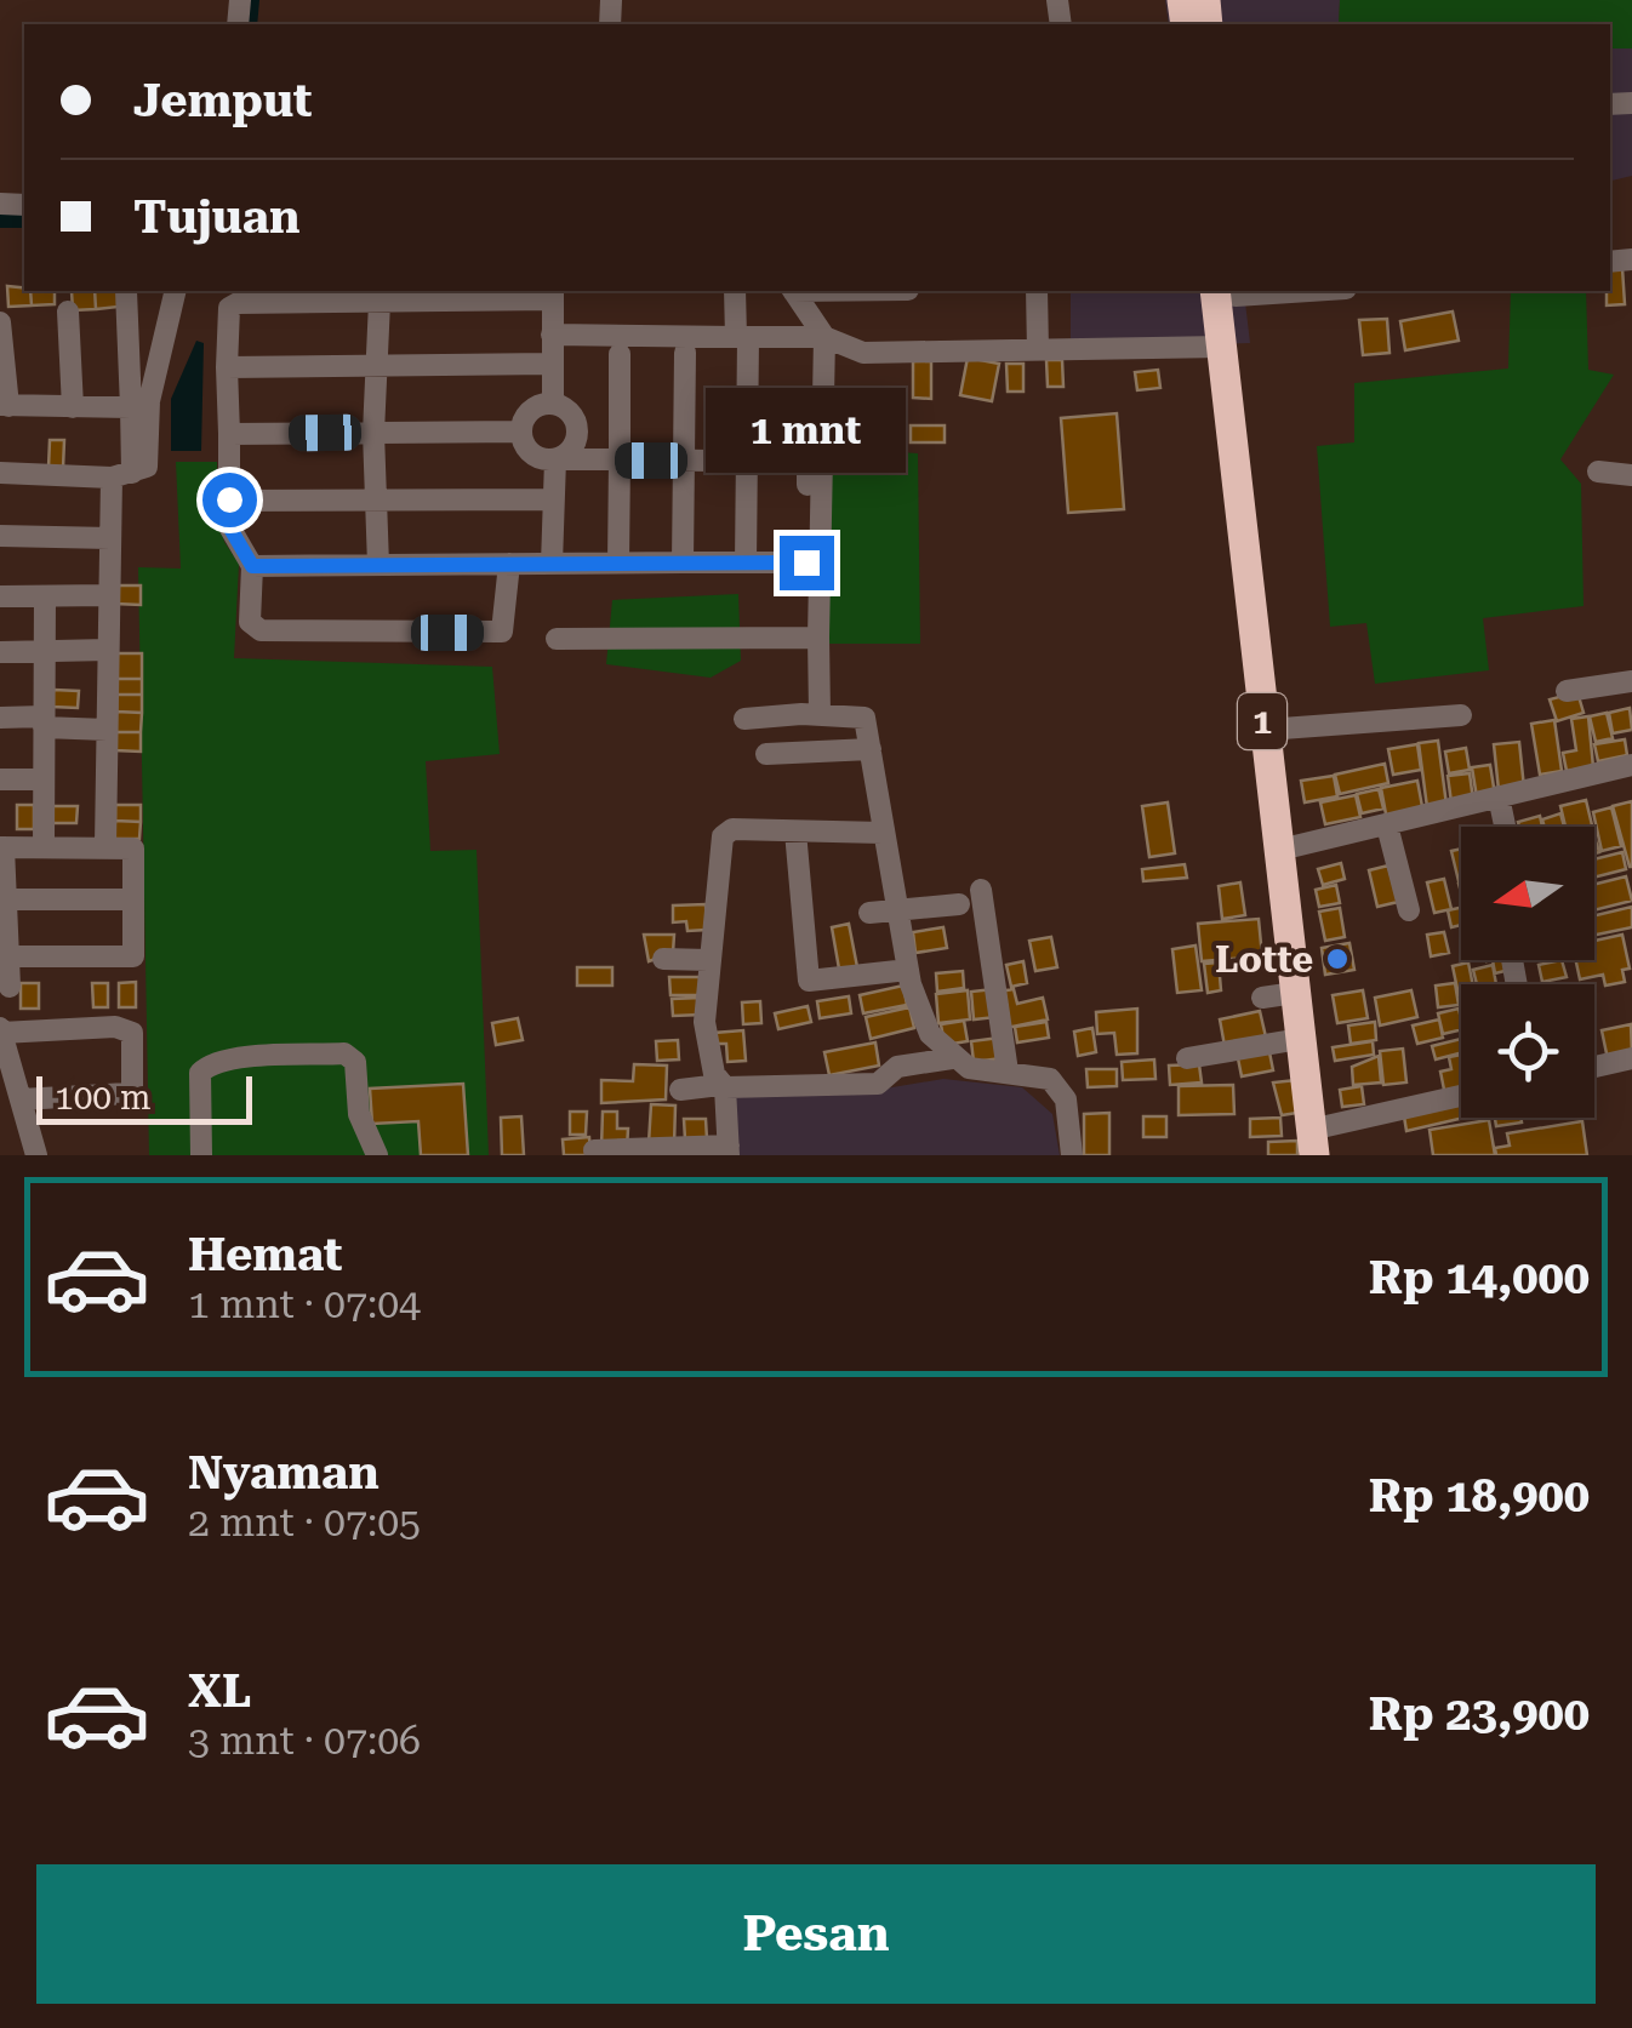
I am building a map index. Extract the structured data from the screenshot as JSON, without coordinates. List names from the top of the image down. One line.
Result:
{"streets":{"highway":["1"]},"places":["Lotte"],"scale_bar":"100 m","north":"left","page":{"banner":["Jemput","Tujuan"],"bubble":"1 mnt","scale":"100 m","list":[{"name":"Hemat","note":"1 mnt · 07:04","value":"Rp 14,000"},{"name":"Nyaman","note":"2 mnt · 07:05","value":"Rp 18,900"},{"name":"XL","note":"3 mnt · 07:06","value":"Rp 23,900"}],"buttons":"Pesan"}}
